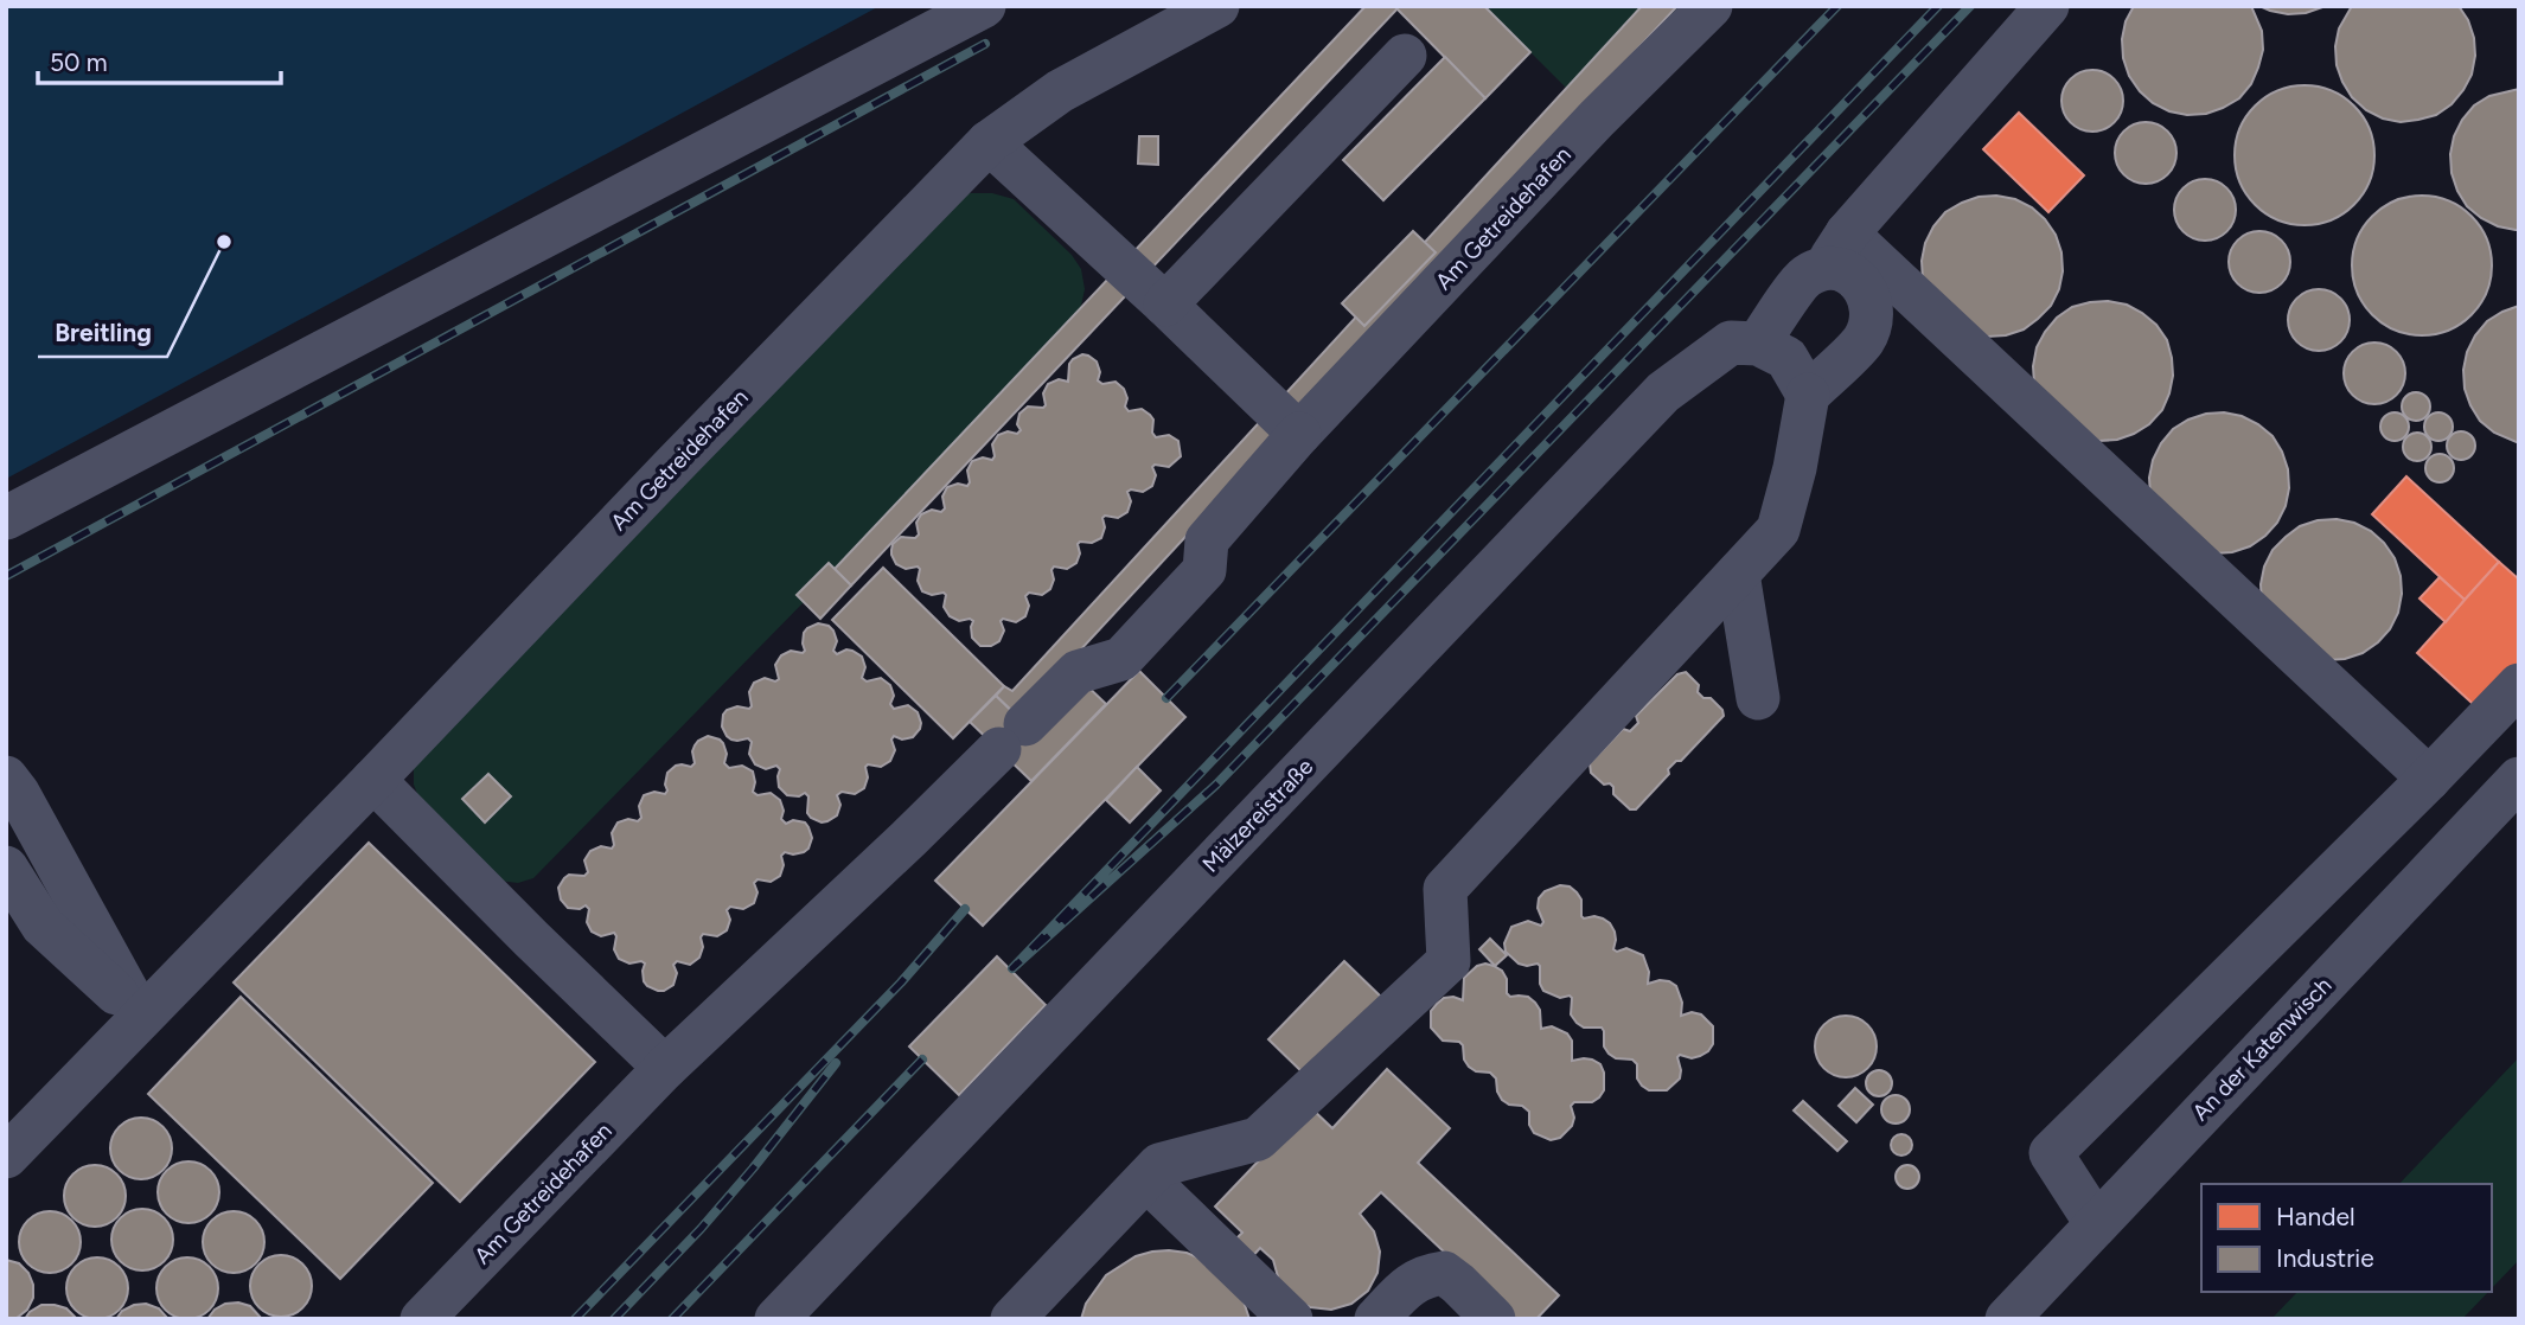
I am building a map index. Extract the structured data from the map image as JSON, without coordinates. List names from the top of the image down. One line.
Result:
{"streets":{"street":["Am Getreidehafen","Mälzereistraße","An der Katenwisch"]},"places":["Breitling"],"legend":["Handel","Industrie"],"scale_bar":"50 m"}
